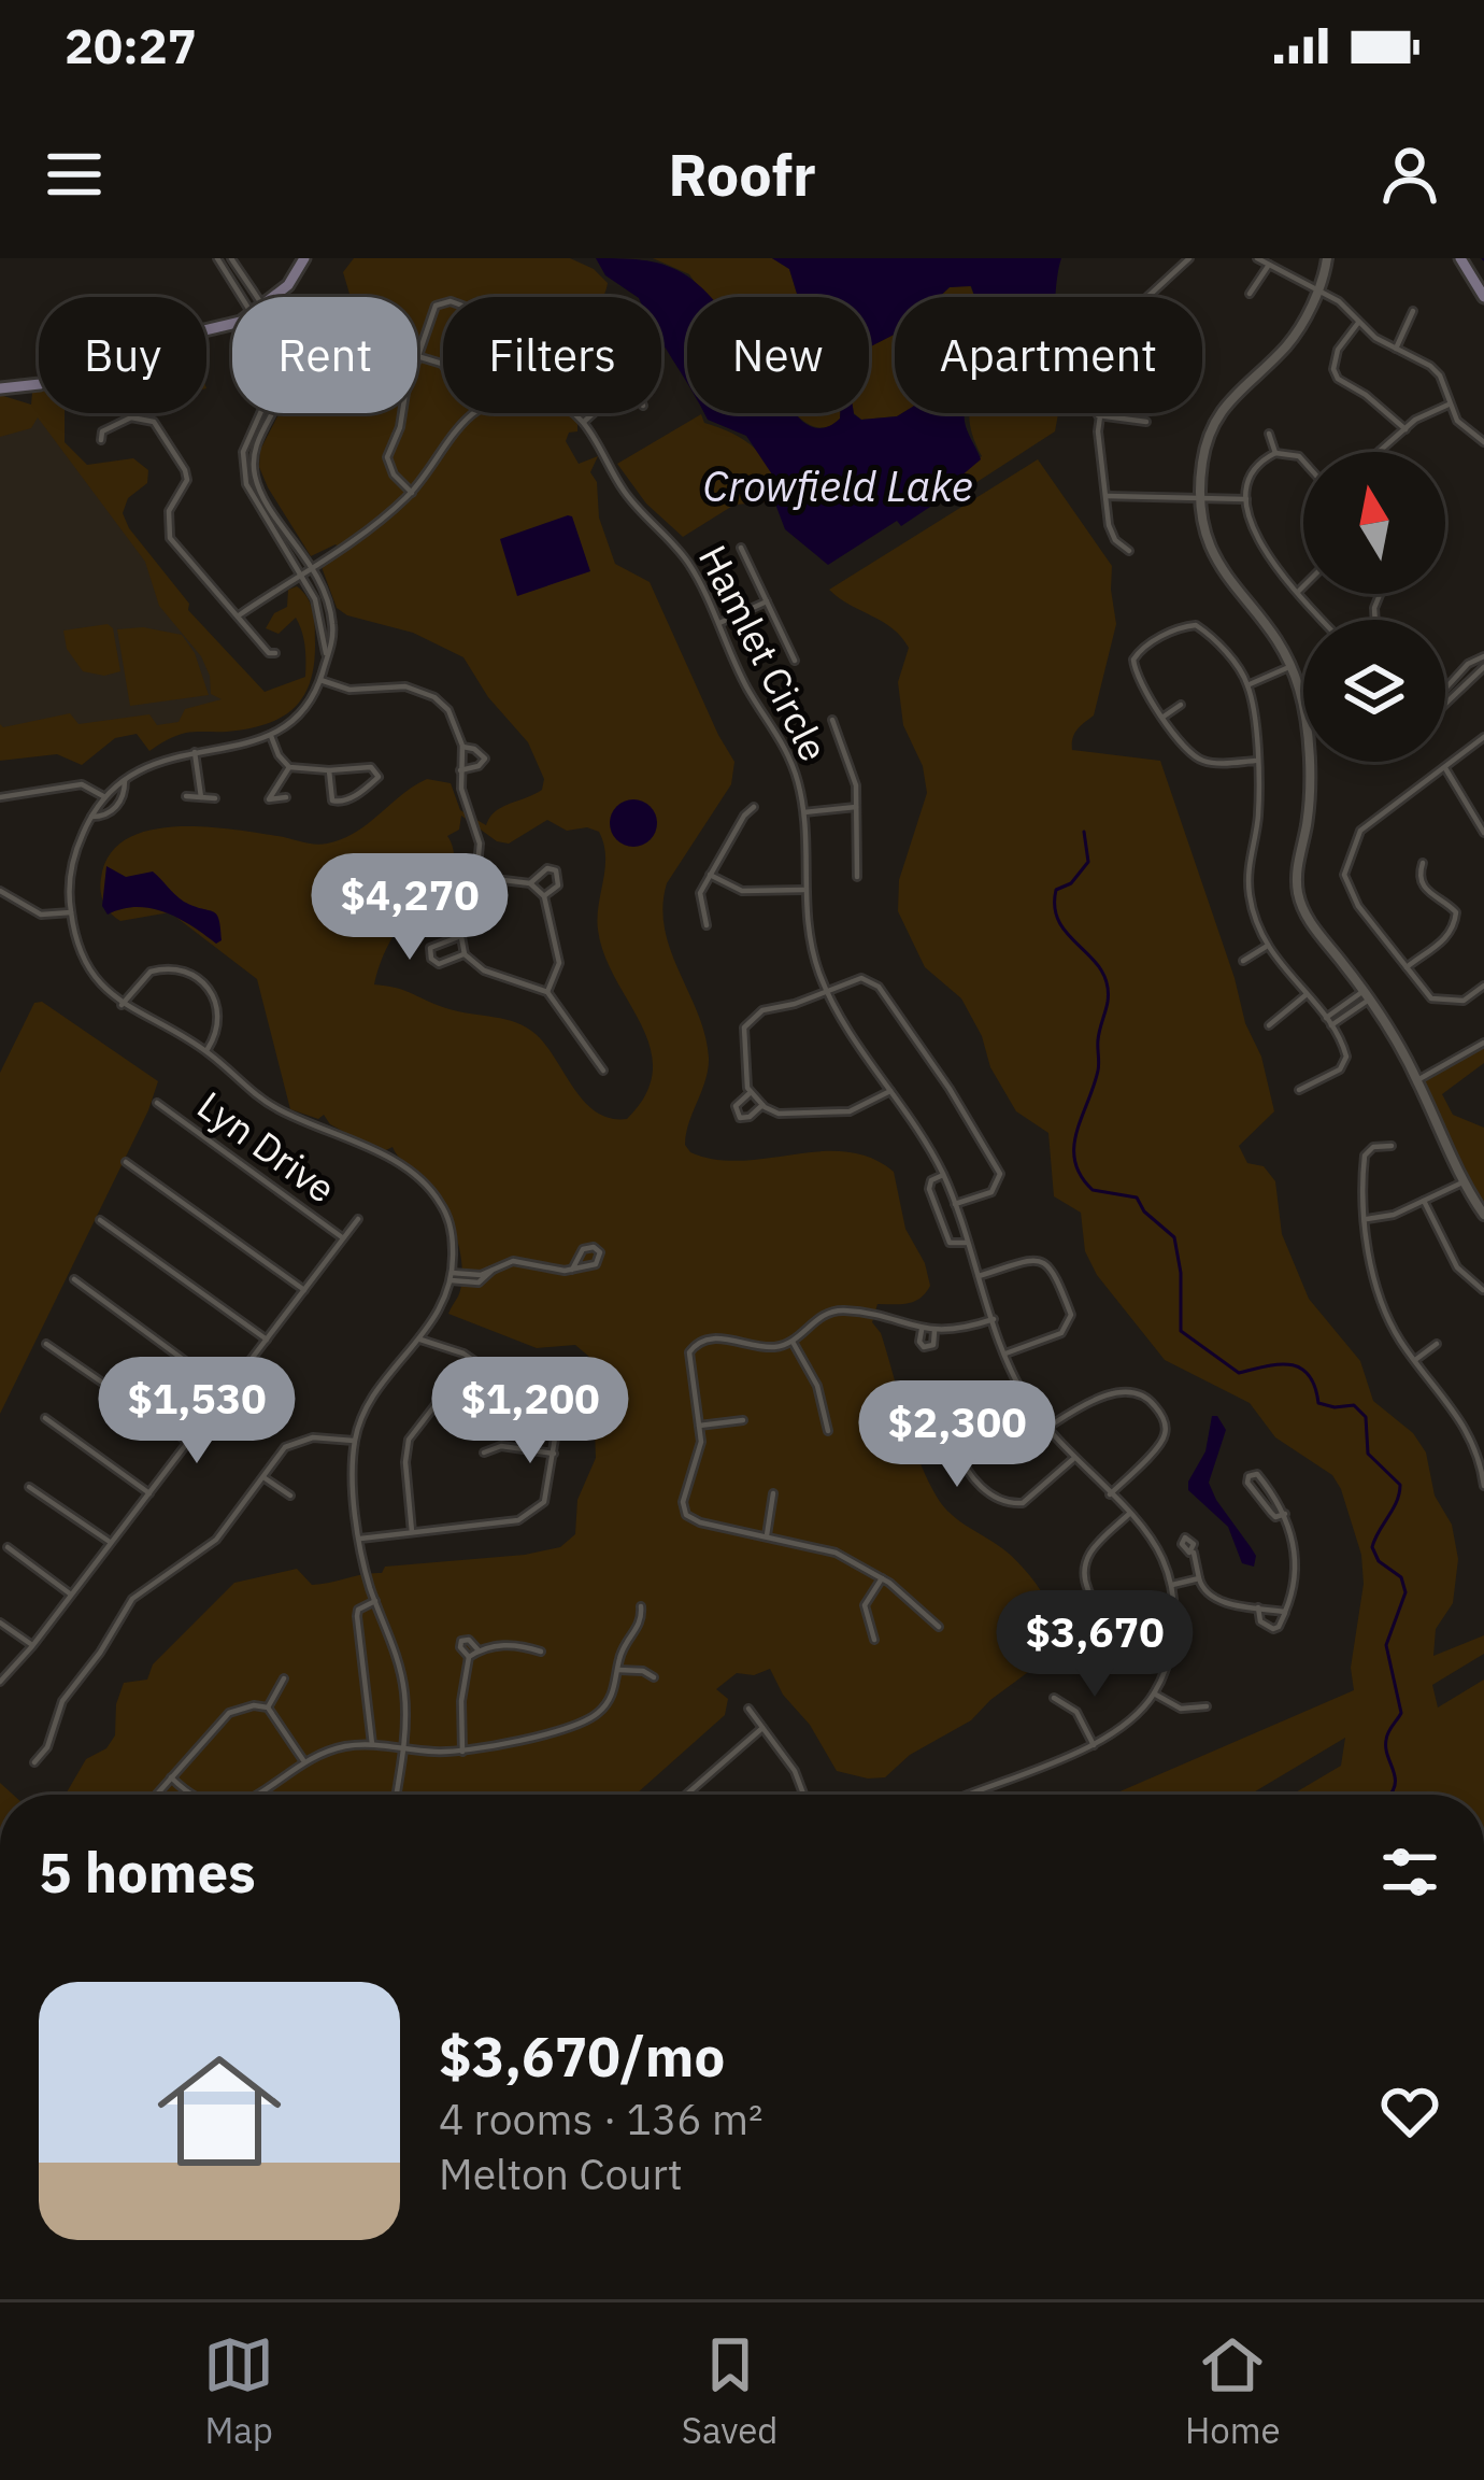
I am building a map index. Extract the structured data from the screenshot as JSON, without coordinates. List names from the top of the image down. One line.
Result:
{"streets":{"street":["Hamlet Circle","Lyn Drive"]},"water":["Crowfield Lake"],"north":"top","page":{"status":"20:27","header":"Roofr","chip":["Buy","Rent","Filters","New","Apartment"],"price":["$4,270","$1,530","$1,200","$2,300","$3,670"],"heading":"5 homes","list":[{"name":"$3,670/mo","note":"4 rooms · 136 m² · Melton Court"}],"tabs":["Map","Saved","Home"]}}
